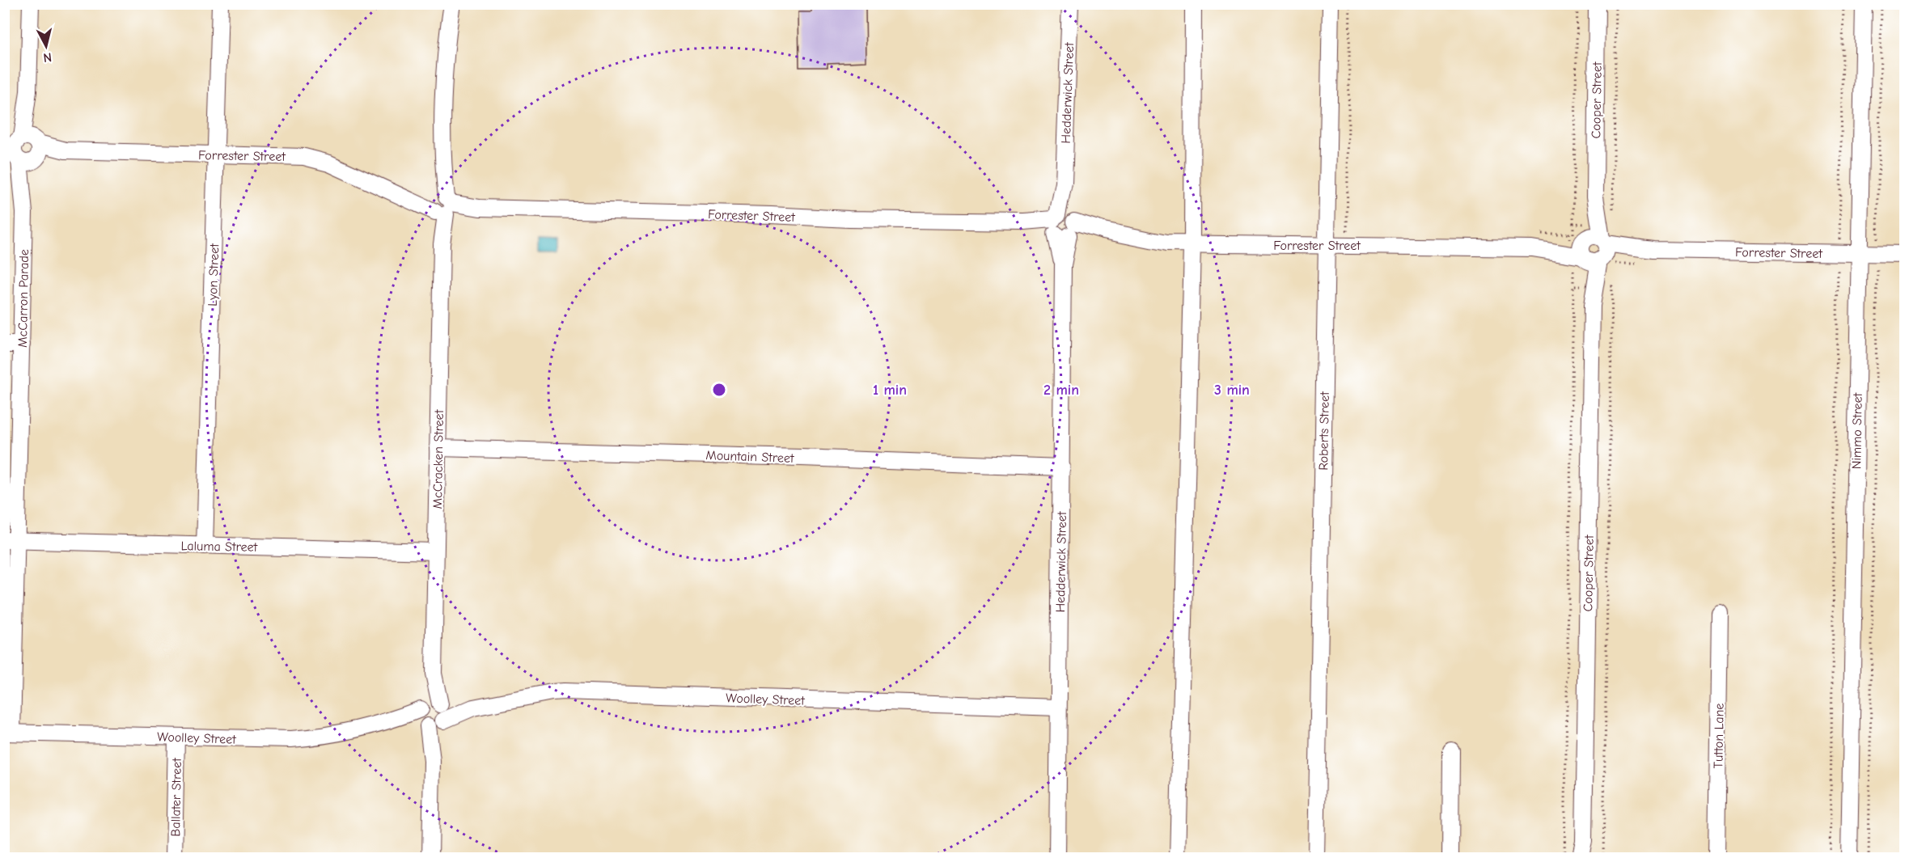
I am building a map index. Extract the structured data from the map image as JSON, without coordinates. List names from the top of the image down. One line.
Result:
{"streets":{"street":["Hedderwick Street","Cooper Street","Forrester Street","Lyon Street","McCarron Parade","Roberts Street","Nimmo Street","Mountain Street","McCracken Street","Laluma Street","Woolley Street","Tutton Lane","Ballater Street"]},"crossings":[["Hedderwick Street","Forrester Street"],["Hedderwick Street","Mountain Street"],["Hedderwick Street","Woolley Street"],["Cooper Street","Forrester Street"],["Forrester Street","Lyon Street"],["Forrester Street","McCarron Parade"],["Forrester Street","Roberts Street"],["Forrester Street","Nimmo Street"],["Forrester Street","McCracken Street"],["Lyon Street","Laluma Street"],["McCarron Parade","Laluma Street"],["McCarron Parade","Woolley Street"],["Mountain Street","McCracken Street"],["McCracken Street","Laluma Street"],["McCracken Street","Woolley Street"],["Woolley Street","Ballater Street"]],"north":"bottom","rings":["1 min","2 min","3 min"]}
